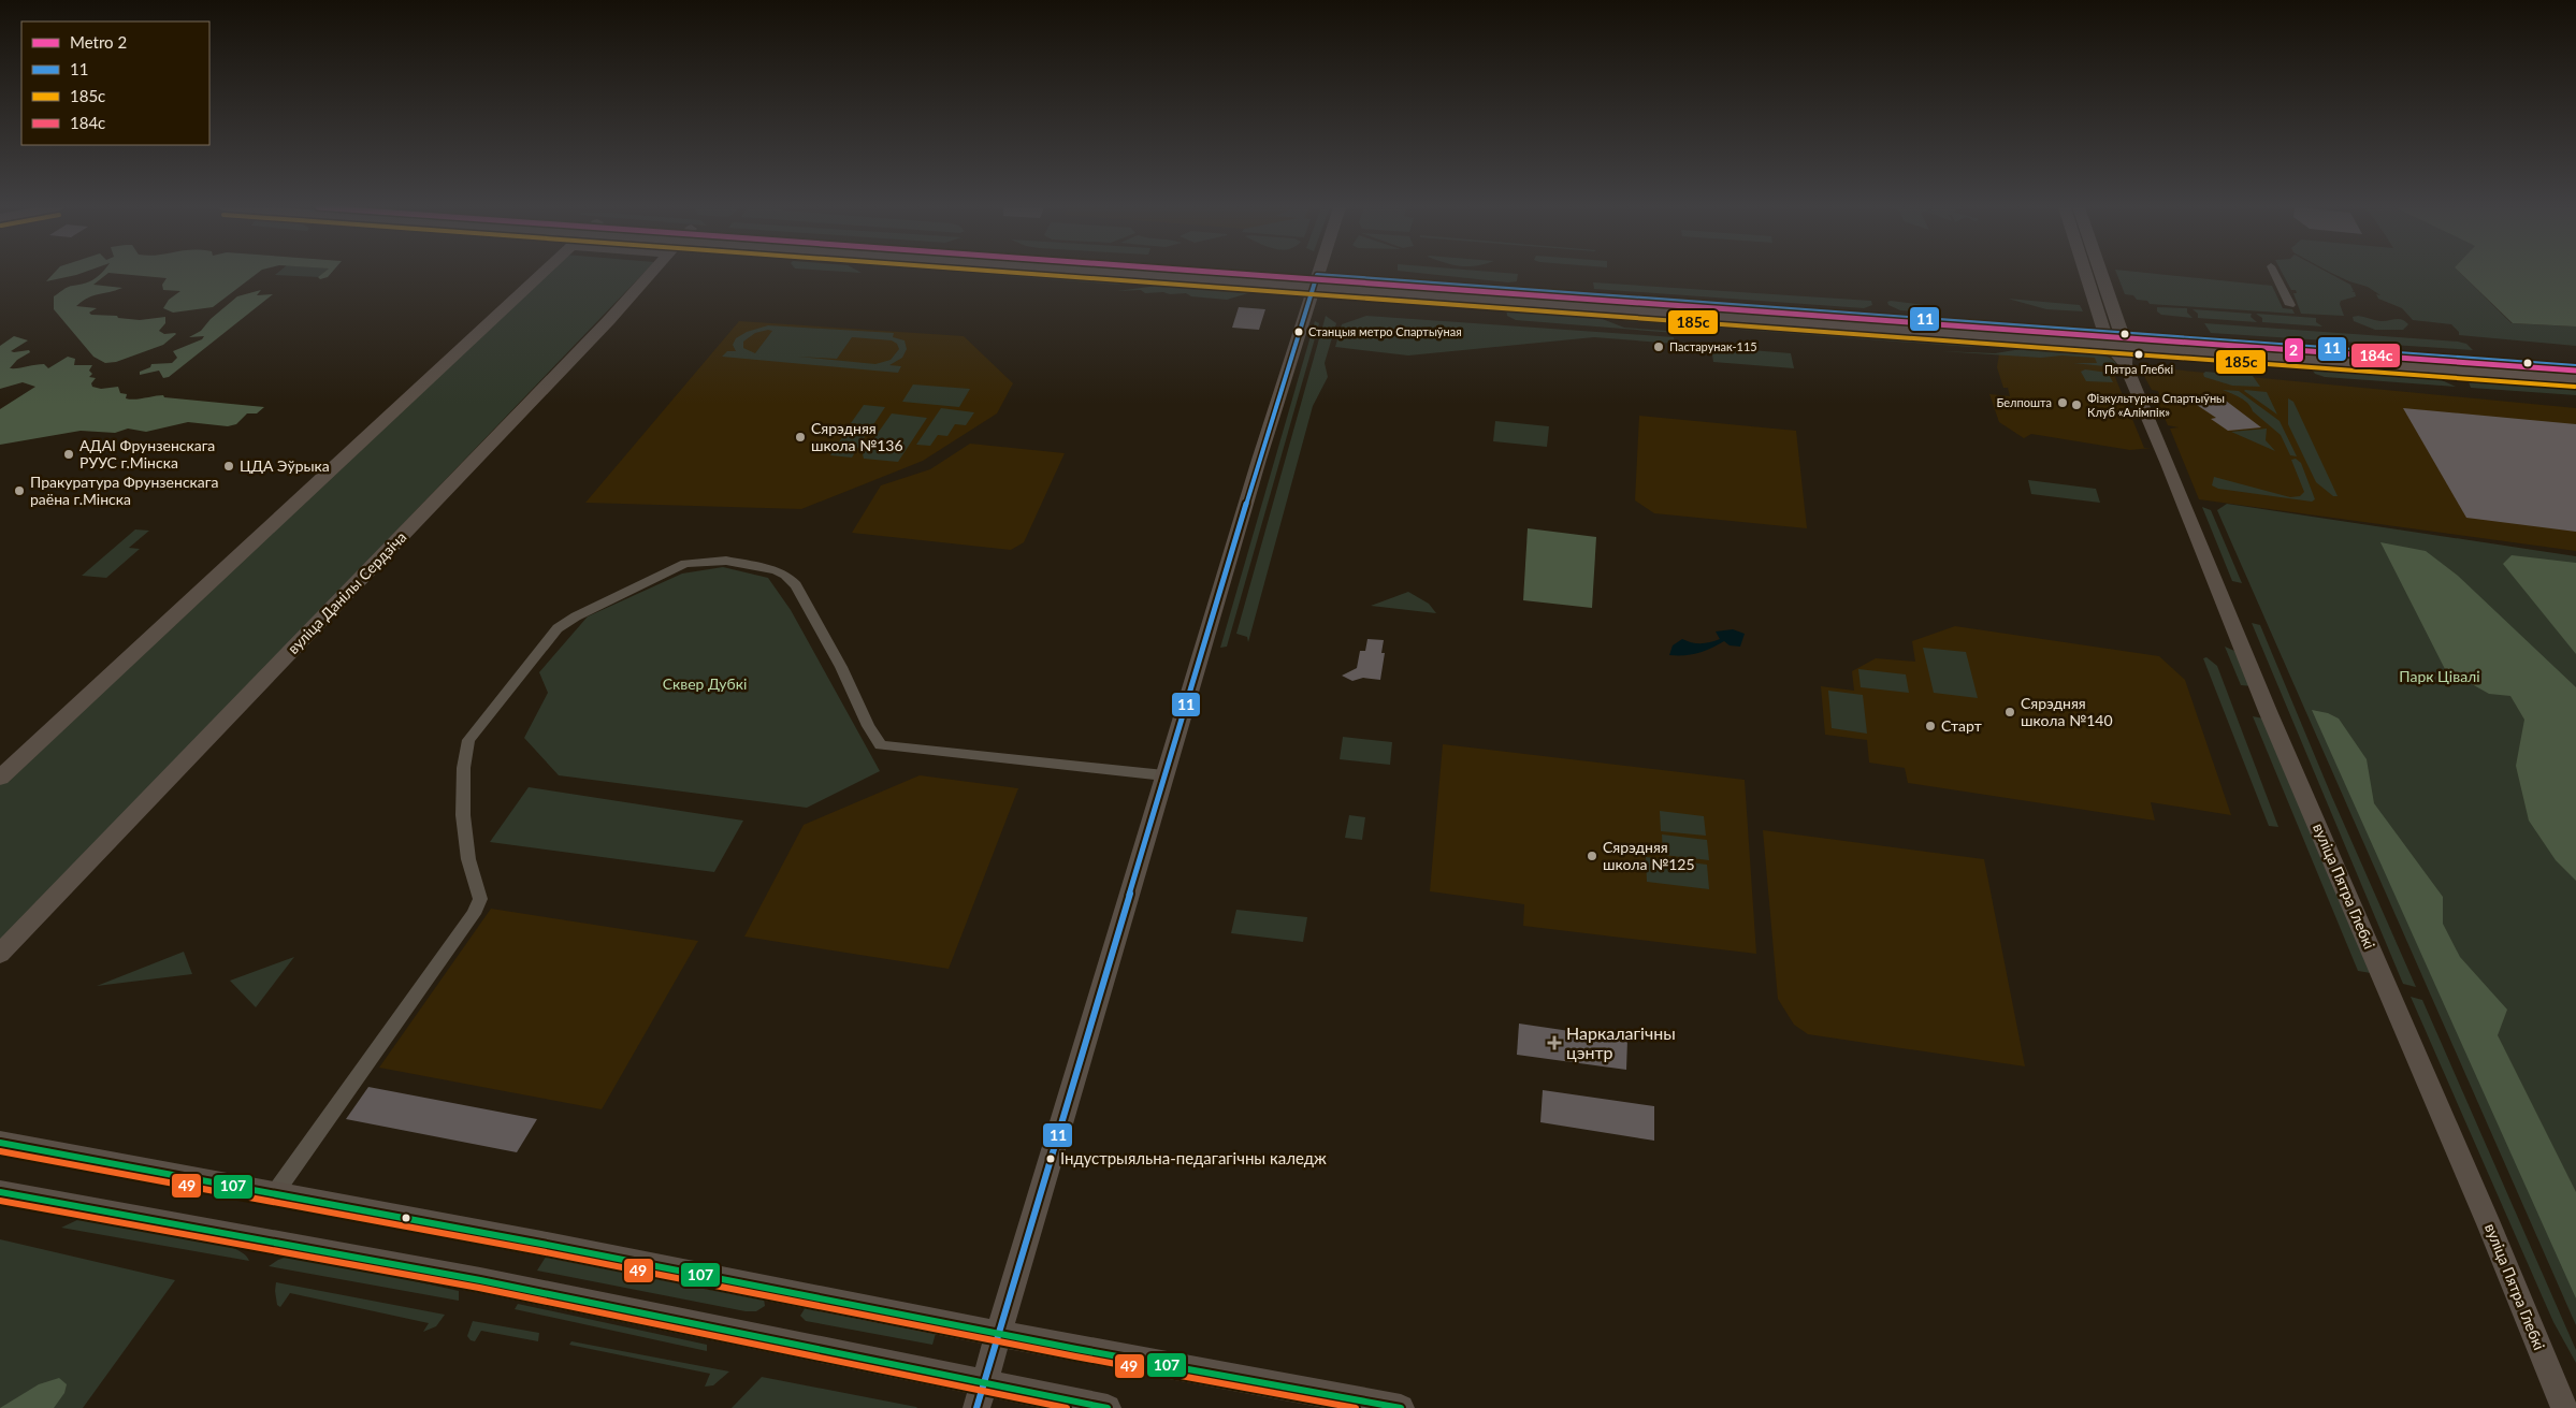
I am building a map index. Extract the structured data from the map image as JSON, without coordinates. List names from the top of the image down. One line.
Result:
{"streets":{"main road":["вуліца Данілы Сердзіча","вуліца Пятра Глебкі"]},"parks":["Парк Цівалі","Сквер Дубкі"],"places":{"other":["Станцыя метро Спартыўная","Пастарунак-115","Пятра Глебкі","Белпошта","Фізкультурна Спартыўны Клуб «Алімпік»","Сярэдняя школа №136","АДАІ Фрунзенскага РУУС г.Мінска","ЦДА Эўрыка","Пракуратура Фрунзенскага раёна г.Мінска","Сярэдняя школа №140","Старт","Сярэдняя школа №125","Індустрыяльна-педагагічны каледж"],"health":["Наркалагічны цэнтр"]},"lines":["metro line 2","transit line 185с","transit line 184с","transit line 11","transit line 107","transit line 49"],"legend":["Metro 2","11","185с","184с"]}
